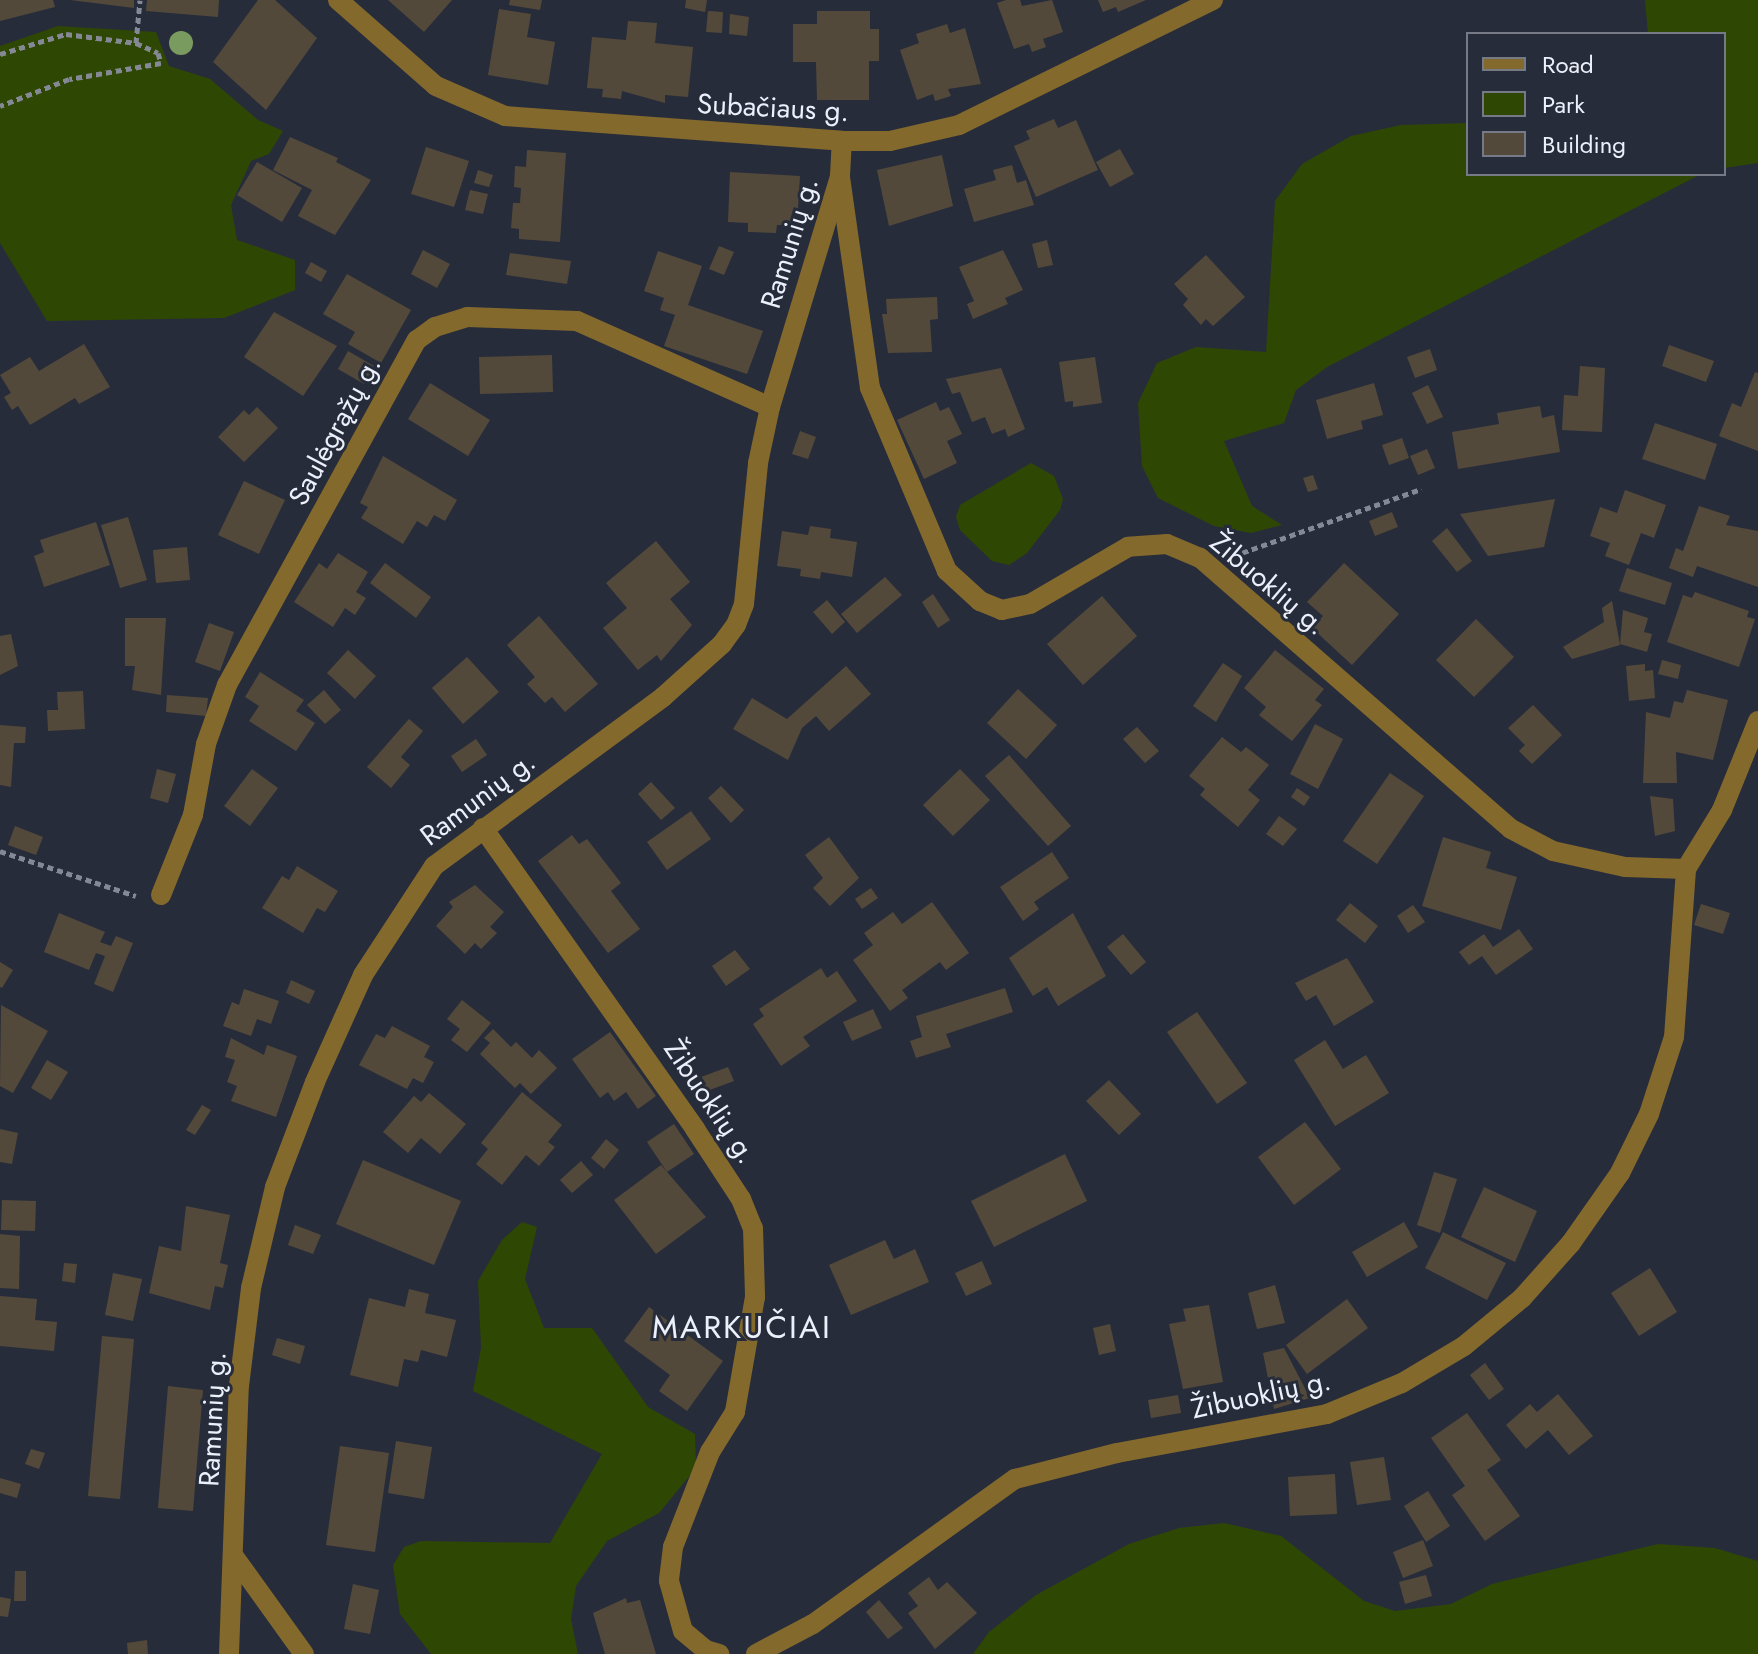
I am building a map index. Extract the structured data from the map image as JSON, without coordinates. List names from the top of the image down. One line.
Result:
{"streets":{"street":["Subačiaus g.","Ramunių g.","Saulėgrąžų g.","Žibuoklių g."]},"crossings":[["Subačiaus g.","Ramunių g."],["Ramunių g.","Saulėgrąžų g."],["Ramunių g.","Žibuoklių g."]],"districts":["MARKUČIAI"],"legend":["Road","Park","Building"]}
